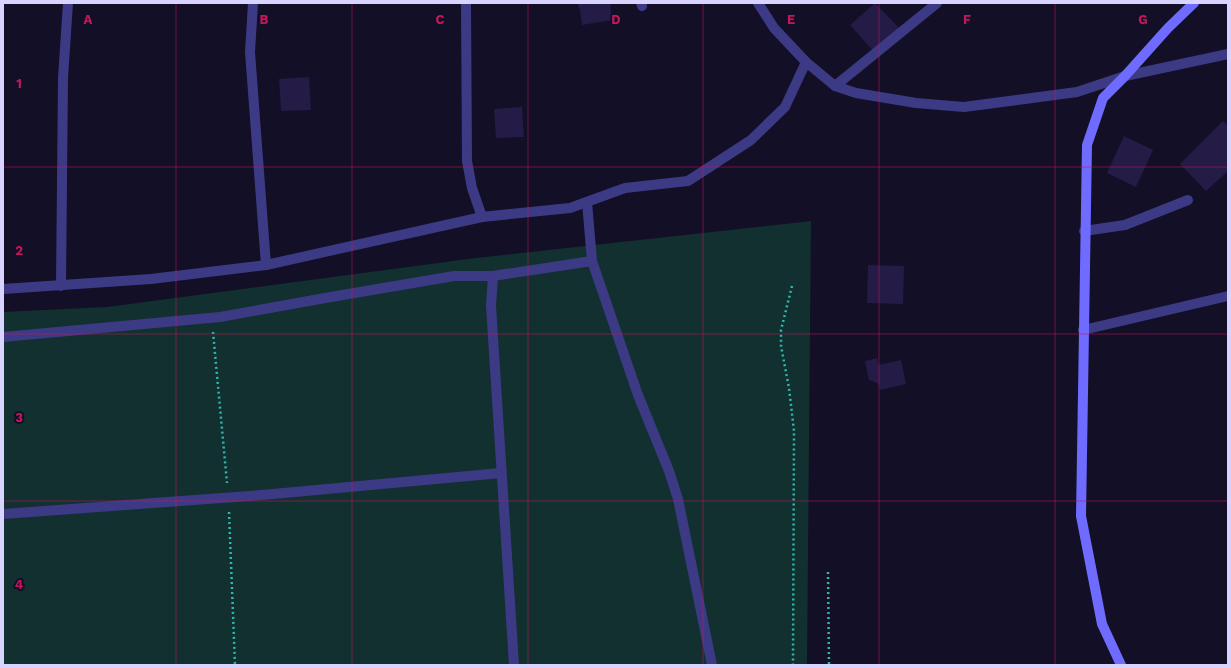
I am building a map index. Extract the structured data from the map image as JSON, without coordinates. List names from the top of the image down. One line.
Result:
{"grid":{"columns":["A","B","C","D","E","F","G"],"rows":["1","2","3","4"]}}
